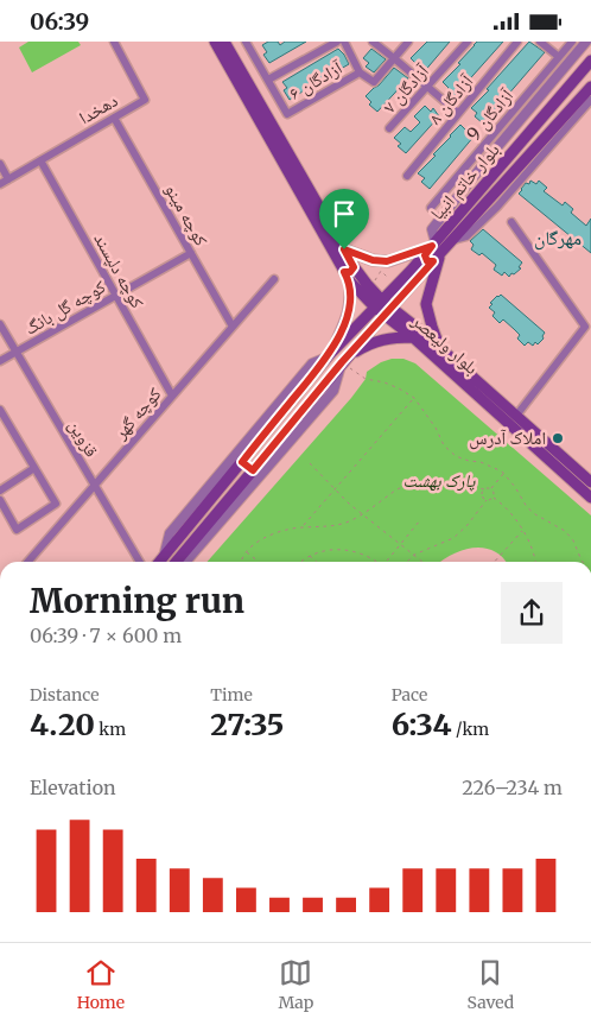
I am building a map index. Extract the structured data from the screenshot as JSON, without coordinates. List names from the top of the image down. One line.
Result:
{"streets":{"main road":["بلوار خاتم انبیا","بلوار ولیعصر"],"street":["آزادگان ۶","آزادگان ۷","آزادگان ۸","دهخدا","آزادگان 9","کوچه مینو","کوچه دلپسند","کوچه گل بانگ","کوچه گهر","قزوین"]},"crossings":[["دهخدا","کوچه مینو"],["دهخدا","کوچه دلپسند"],["بلوار خاتم انبیا","بلوار ولیعصر"],["کوچه مینو","کوچه گل بانگ"],["کوچه مینو","کوچه گهر"],["کوچه دلپسند","کوچه گل بانگ"],["کوچه دلپسند","کوچه گهر"],["کوچه گل بانگ","قزوین"],["کوچه گهر","قزوین"]],"districts":["مهرگان"],"parks":["پارک بهشت"],"places":["املاک آدرس"],"page":{"status":"06:39","heading":["Morning run","06:39 · 7 × 600 m"],"stats":[["Distance","4.20 km"],["Time","27:35"],["Pace","6:34 /km"]],"chart":["Elevation","226–234 m"],"tabs":["Home","Map","Saved"]}}
